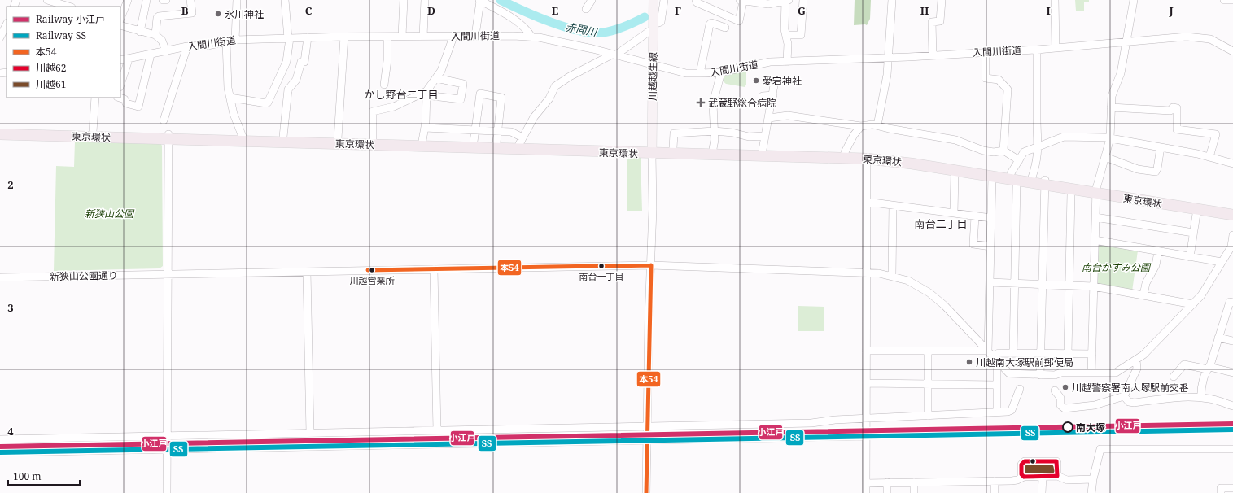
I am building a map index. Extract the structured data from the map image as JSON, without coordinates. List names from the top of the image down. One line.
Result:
{"streets":{"highway":["東京環状"],"main road":["川越越生線"],"street":["入間川街道","新狭山公園通り"]},"crossings":[["入間川街道","川越越生線"],["川越越生線","東京環状"]],"districts":["かし野台二丁目","南台二丁目"],"water":["赤間川"],"parks":["新狭山公園","南台かすみ公園"],"places":{"other":["氷川神社","愛宕神社","南台一丁目","川越営業所","川越南大塚駅前郵便局","川越警察署南大塚駅前交番","南大塚"],"health":["武蔵野総合病院"]},"lines":["transit line 本54","rail line 小江戸","rail line SS","transit line 川越62","transit line 川越61"],"legend":["Railway 小江戸","Railway SS","本54","川越62","川越61"],"scale_bar":"100 m","grid":{"columns":["B","C","D","E","F","G","H","I","J"],"rows":["2","3","4"]}}
